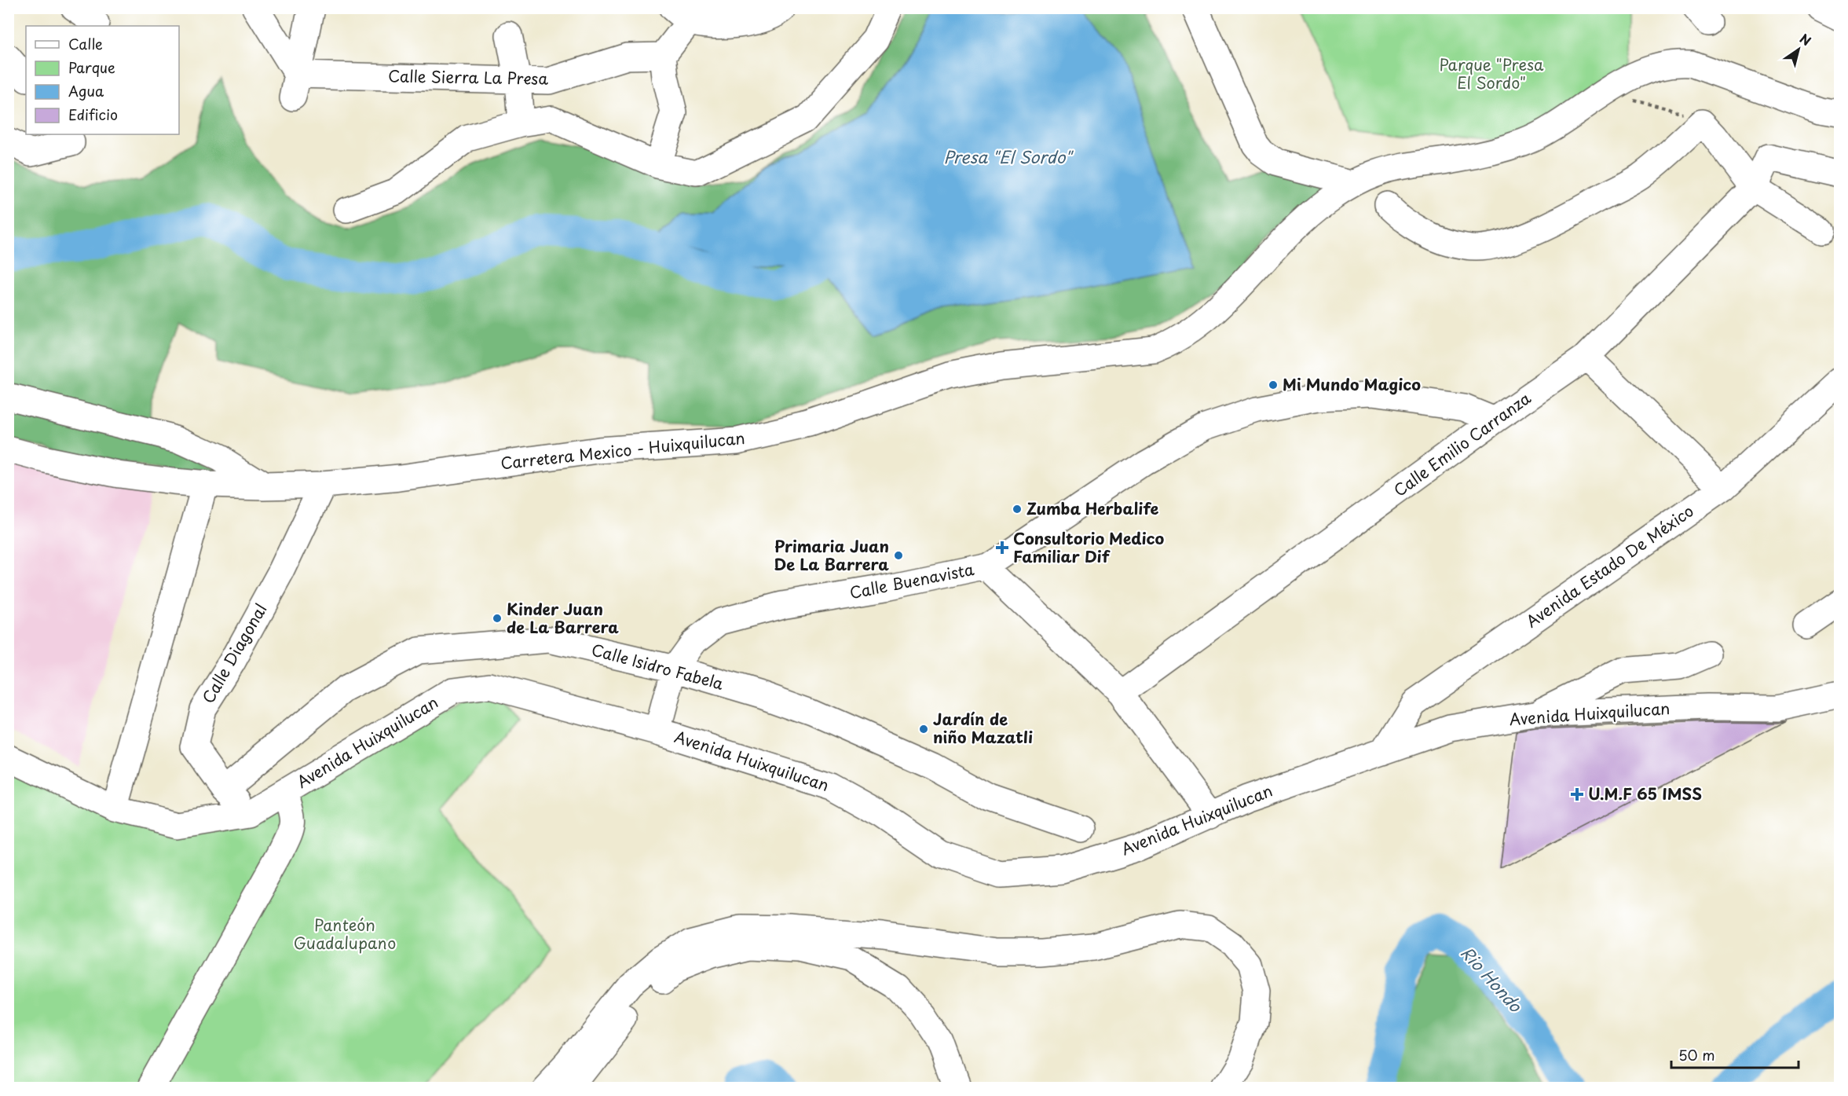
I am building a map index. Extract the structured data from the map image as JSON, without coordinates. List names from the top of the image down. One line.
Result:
{"streets":{"street":["Calle Sierra La Presa","Calle Emilio Carranza","Carretera Mexico - Huixquilucan","Avenida Estado De México","Calle Buenavista","Calle Diagonal","Calle Isidro Fabela","Avenida Huixquilucan"]},"crossings":[["Calle Emilio Carranza","Calle Buenavista"],["Carretera Mexico - Huixquilucan","Calle Diagonal"],["Avenida Estado De México","Avenida Huixquilucan"],["Calle Buenavista","Calle Isidro Fabela"],["Calle Buenavista","Avenida Huixquilucan"],["Calle Diagonal","Calle Isidro Fabela"],["Calle Diagonal","Avenida Huixquilucan"]],"water":["Presa \"El Sordo\"","Rio Hondo"],"parks":["Parque \"Presa El Sordo\"","Panteón Guadalupano"],"places":{"other":["Mi Mundo Magico","Zumba Herbalife","Primaria Juan De La Barrera","Kinder Juan de La Barrera","Jardín de niño Mazatli"],"health":["Consultorio Medico Familiar Dif","U.M.F 65 IMSS"]},"legend":["Calle","Parque","Agua","Edificio"],"scale_bar":"50 m","north":"top right"}
